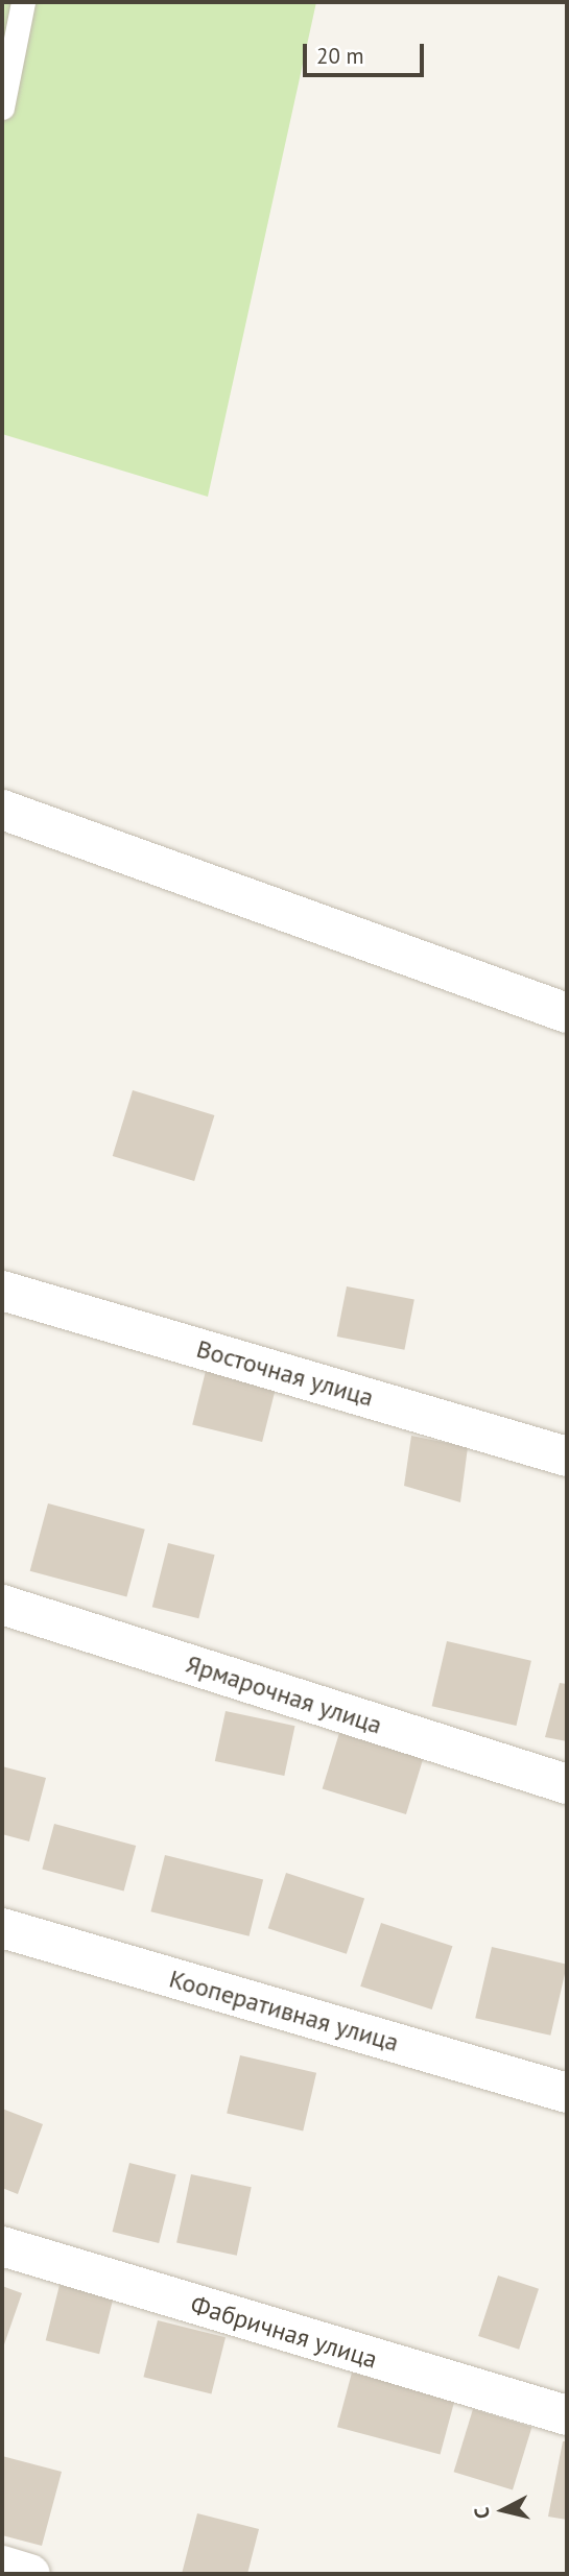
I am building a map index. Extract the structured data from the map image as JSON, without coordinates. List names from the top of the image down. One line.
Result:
{"streets":{"street":["Восточная улица","Ярмарочная улица","Кооперативная улица","Фабричная улица"]},"scale_bar":"20 m","north":"left"}
